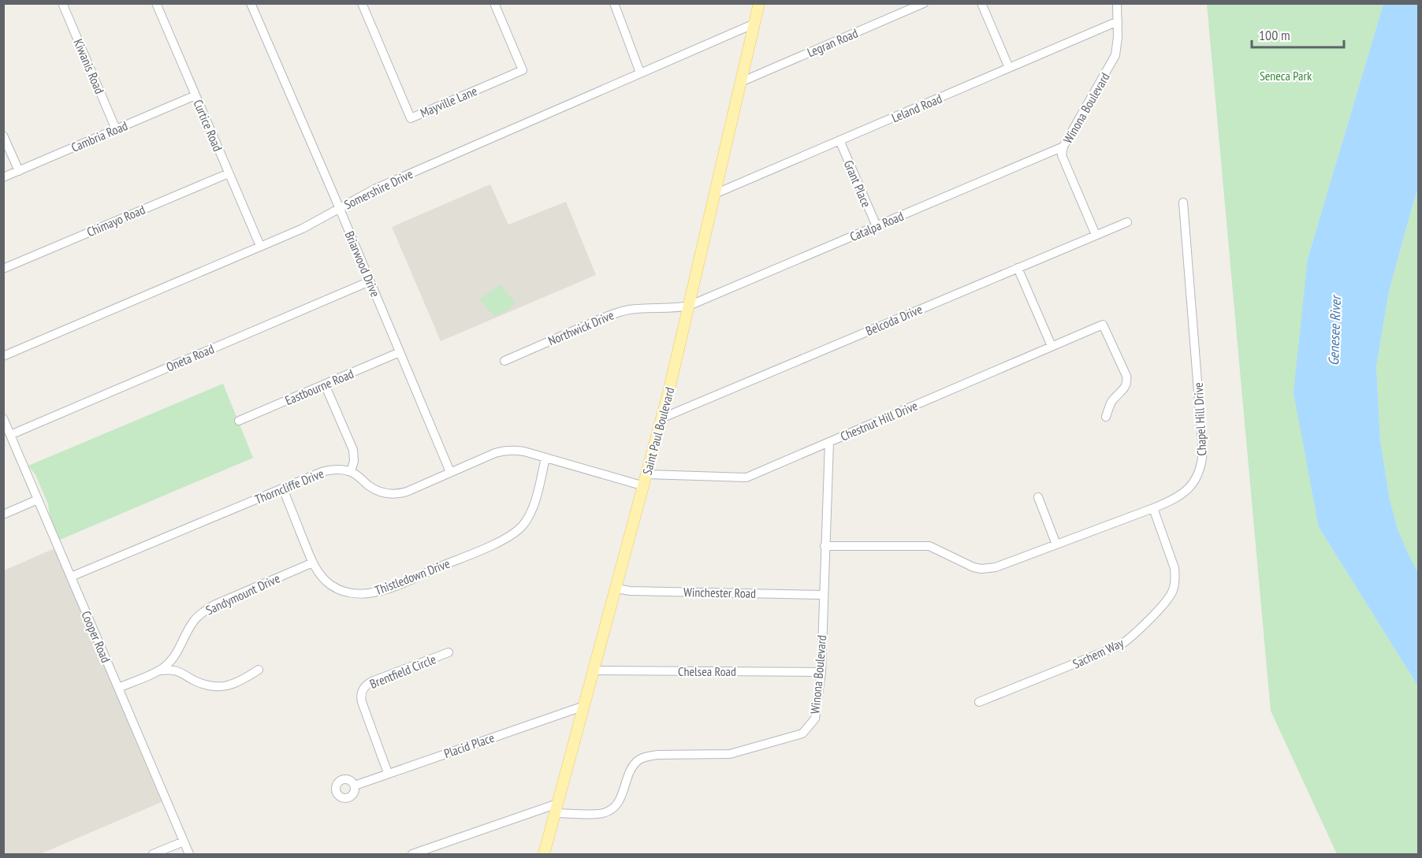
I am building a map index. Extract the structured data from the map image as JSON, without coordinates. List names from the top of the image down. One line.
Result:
{"streets":{"main road":["Saint Paul Boulevard"],"street":["Legran Road","Kiwanis Road","Mayville Lane","Leland Road","Winona Boulevard","Curtice Road","Cambria Road","Grant Place","Somershire Drive","Chimayo Road","Catalpa Road","Briarwood Drive","Belcoda Drive","Northwick Drive","Oneta Road","Eastbourne Road","Chapel Hill Drive","Chestnut Hill Drive","Thorncliffe Drive","Thistledown Drive","Winchester Road","Sandymount Drive","Cooper Road","Sachem Way","Brentfield Circle","Chelsea Road","Placid Place"]},"crossings":[["Legran Road","Saint Paul Boulevard"],["Kiwanis Road","Cambria Road"],["Leland Road","Winona Boulevard"],["Leland Road","Grant Place"],["Leland Road","Saint Paul Boulevard"],["Winona Boulevard","Catalpa Road"],["Winona Boulevard","Belcoda Drive"],["Winona Boulevard","Chapel Hill Drive"],["Winona Boulevard","Chestnut Hill Drive"],["Winona Boulevard","Saint Paul Boulevard"],["Winona Boulevard","Winchester Road"],["Winona Boulevard","Chelsea Road"],["Curtice Road","Cambria Road"],["Curtice Road","Somershire Drive"],["Curtice Road","Chimayo Road"],["Grant Place","Catalpa Road"],["Somershire Drive","Briarwood Drive"],["Somershire Drive","Saint Paul Boulevard"],["Catalpa Road","Northwick Drive"],["Catalpa Road","Saint Paul Boulevard"],["Briarwood Drive","Oneta Road"],["Briarwood Drive","Eastbourne Road"],["Belcoda Drive","Saint Paul Boulevard"],["Northwick Drive","Saint Paul Boulevard"],["Oneta Road","Cooper Road"],["Chapel Hill Drive","Sachem Way"],["Chestnut Hill Drive","Saint Paul Boulevard"],["Saint Paul Boulevard","Winchester Road"],["Saint Paul Boulevard","Chelsea Road"],["Saint Paul Boulevard","Placid Place"],["Thorncliffe Drive","Thistledown Drive"],["Thorncliffe Drive","Cooper Road"],["Thistledown Drive","Sandymount Drive"],["Sandymount Drive","Cooper Road"],["Brentfield Circle","Placid Place"]],"water":["Genesee River"],"parks":["Seneca Park"],"scale_bar":"100 m"}
